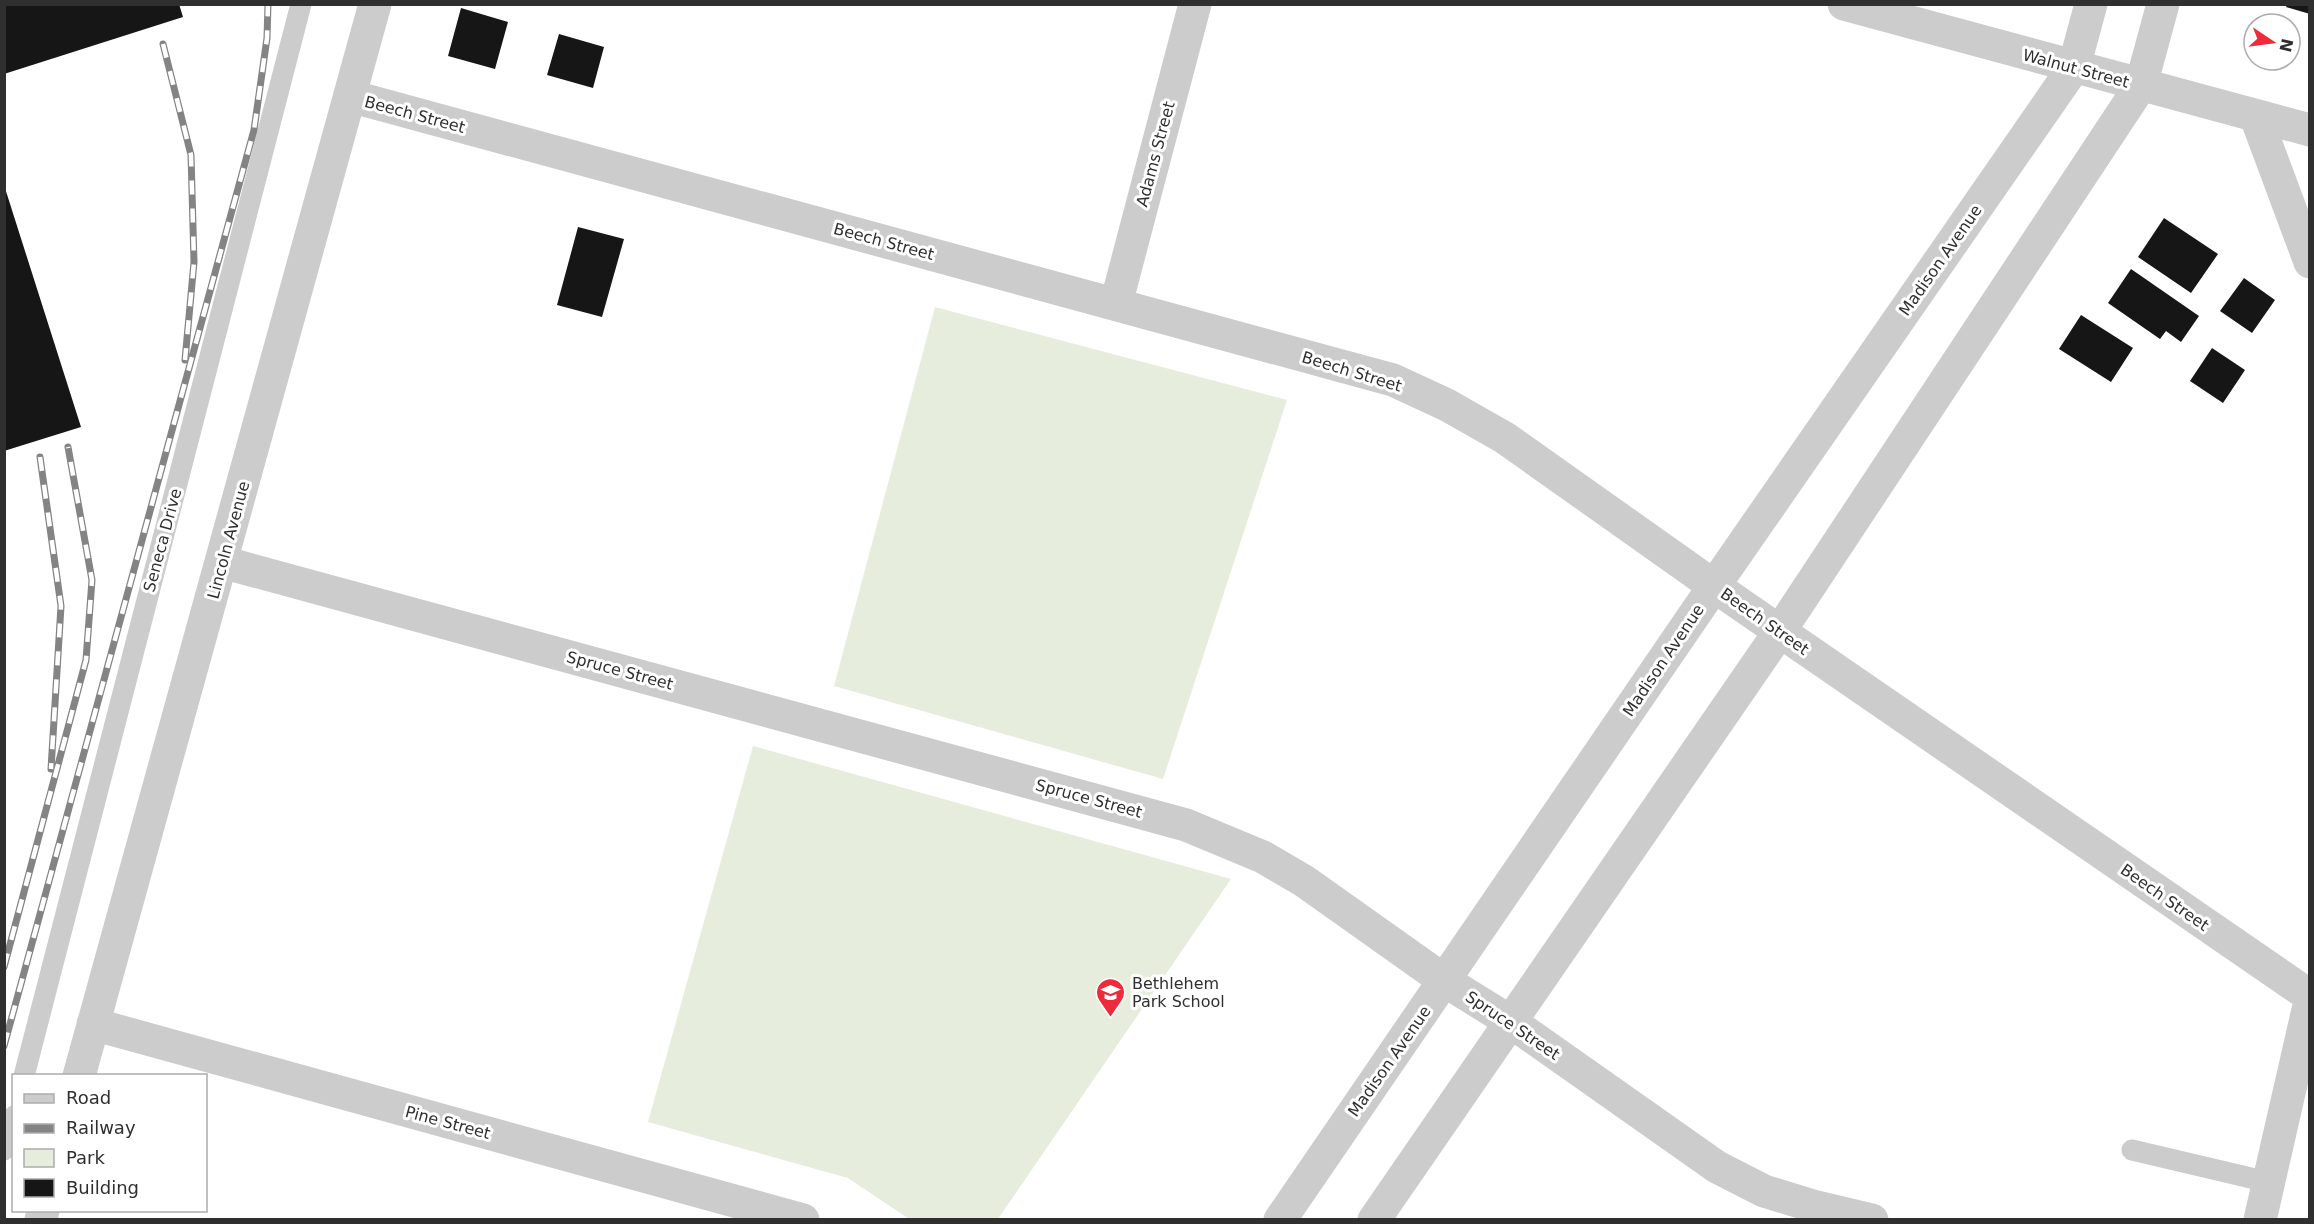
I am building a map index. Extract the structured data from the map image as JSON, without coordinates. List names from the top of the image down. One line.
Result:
{"streets":{"street":["Walnut Street","Beech Street","Adams Street","Madison Avenue","Lincoln Avenue","Spruce Street","Pine Street"],"lane":["Seneca Drive"]},"crossings":[["Walnut Street","Madison Avenue"],["Beech Street","Adams Street"],["Beech Street","Madison Avenue"],["Beech Street","Lincoln Avenue"],["Madison Avenue","Spruce Street"],["Lincoln Avenue","Spruce Street"],["Lincoln Avenue","Pine Street"]],"places":{"school or university":["Bethlehem Park School"]},"legend":["Road","Railway","Park","Building"],"north":"right"}
